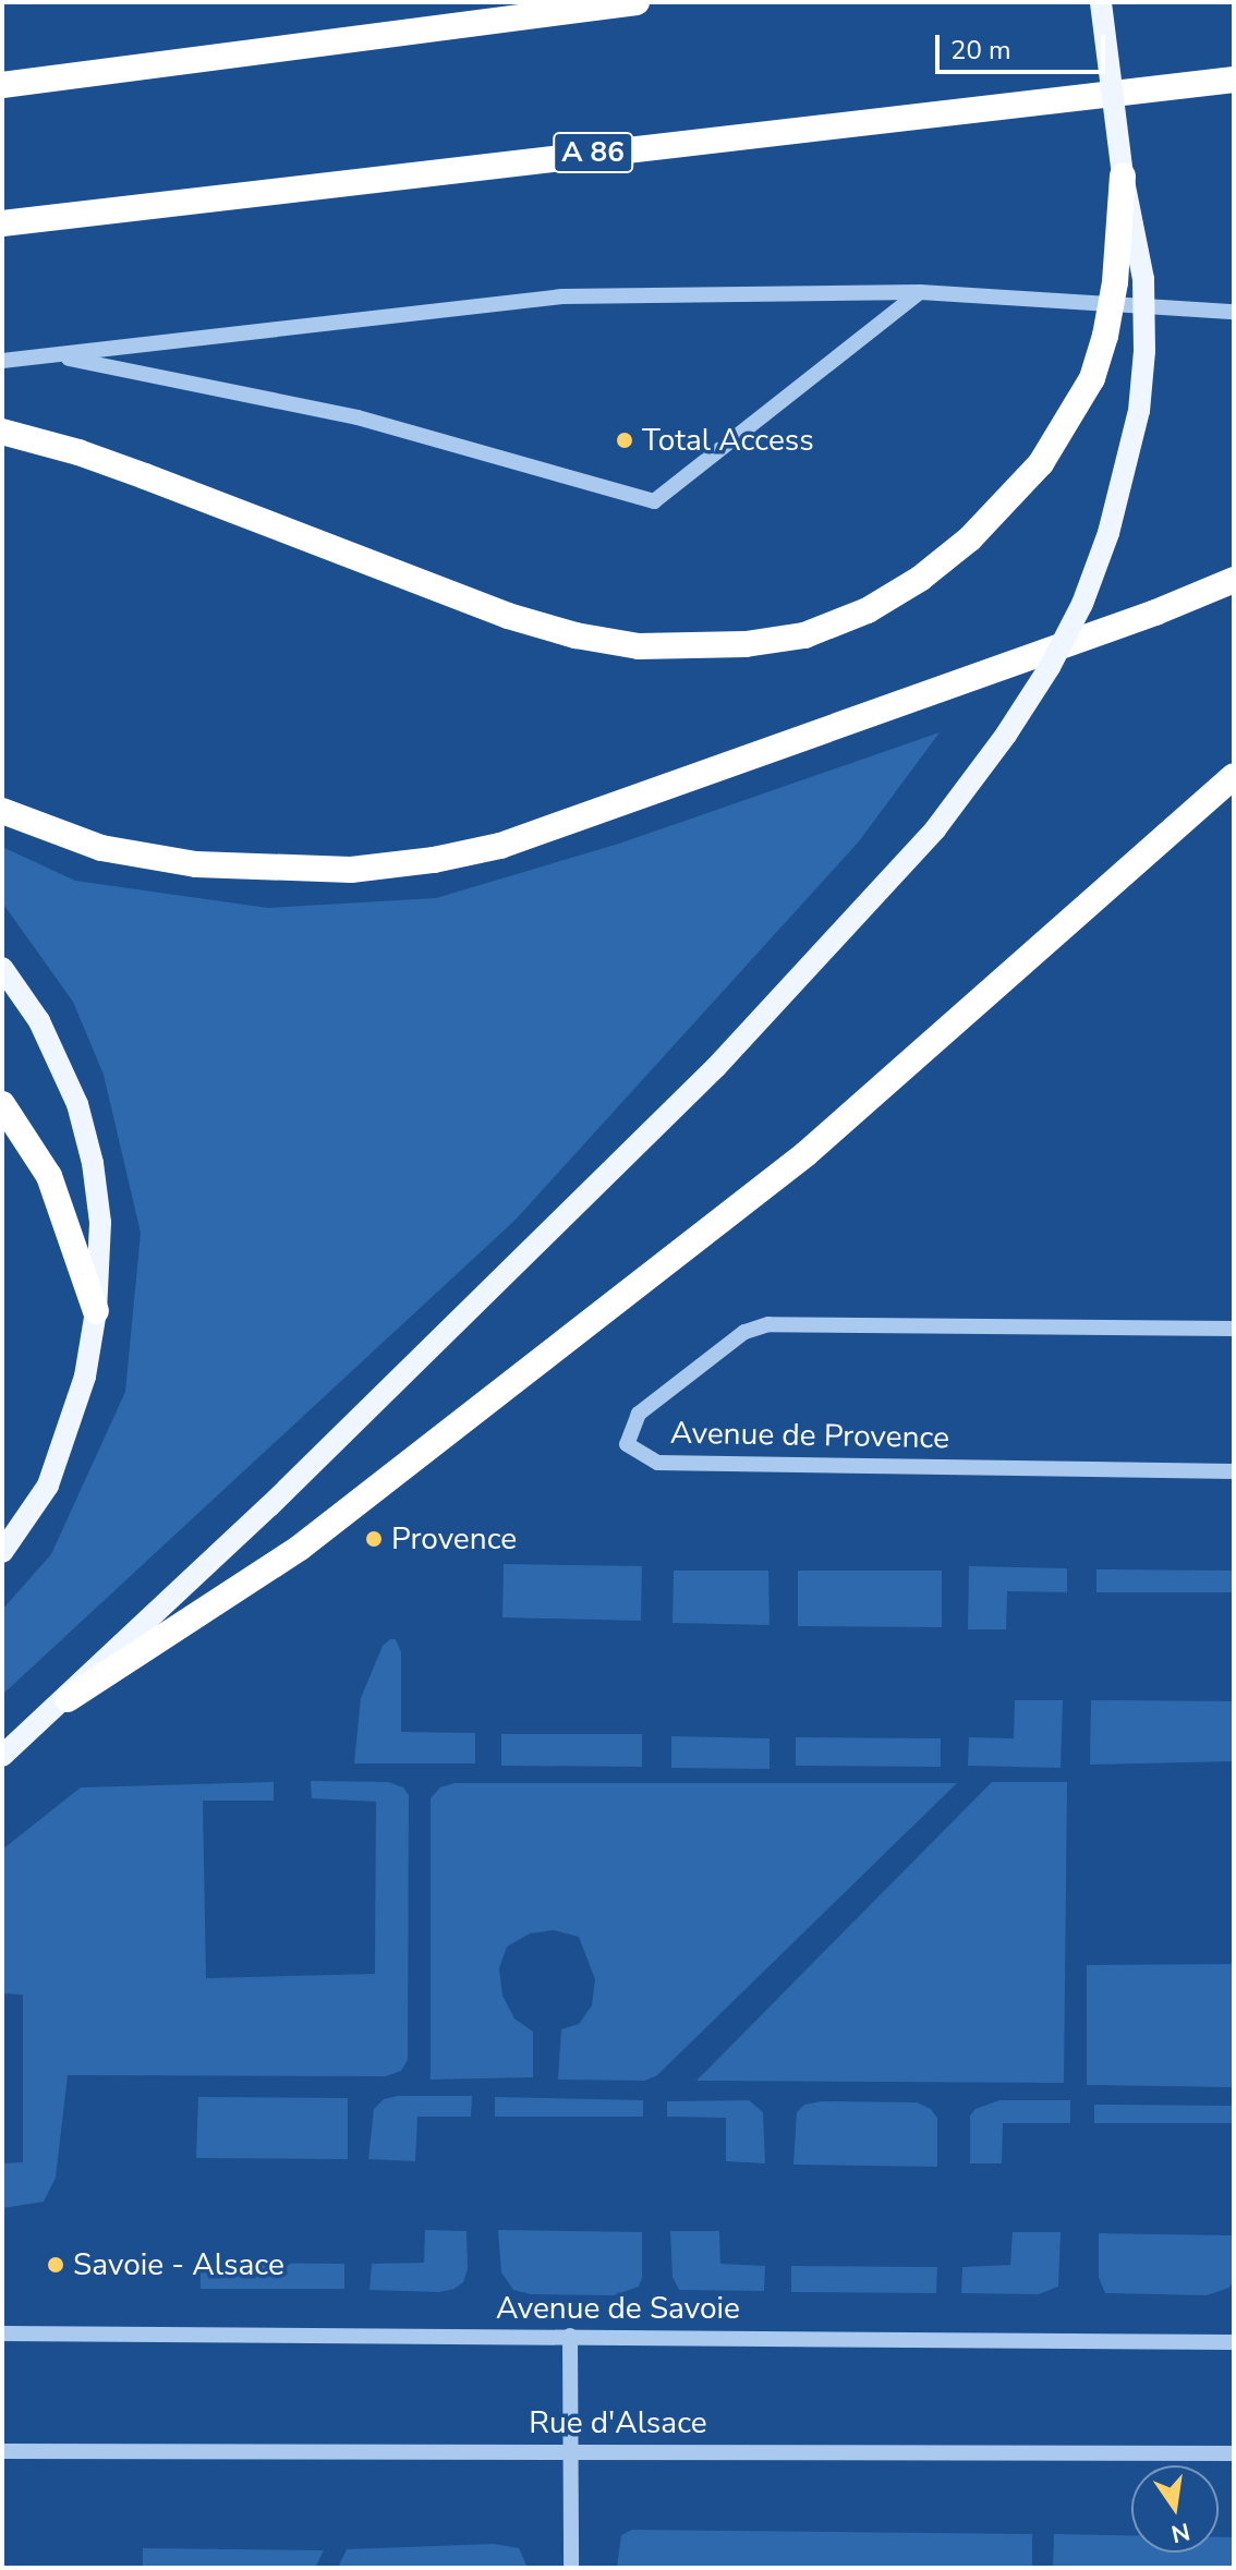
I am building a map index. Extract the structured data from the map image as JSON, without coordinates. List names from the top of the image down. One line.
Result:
{"streets":{"highway":["A 86"],"street":["Avenue de Provence","Avenue de Savoie","Rue d'Alsace"]},"places":["Total Access","Provence","Savoie - Alsace"],"scale_bar":"20 m","north":"bottom"}
